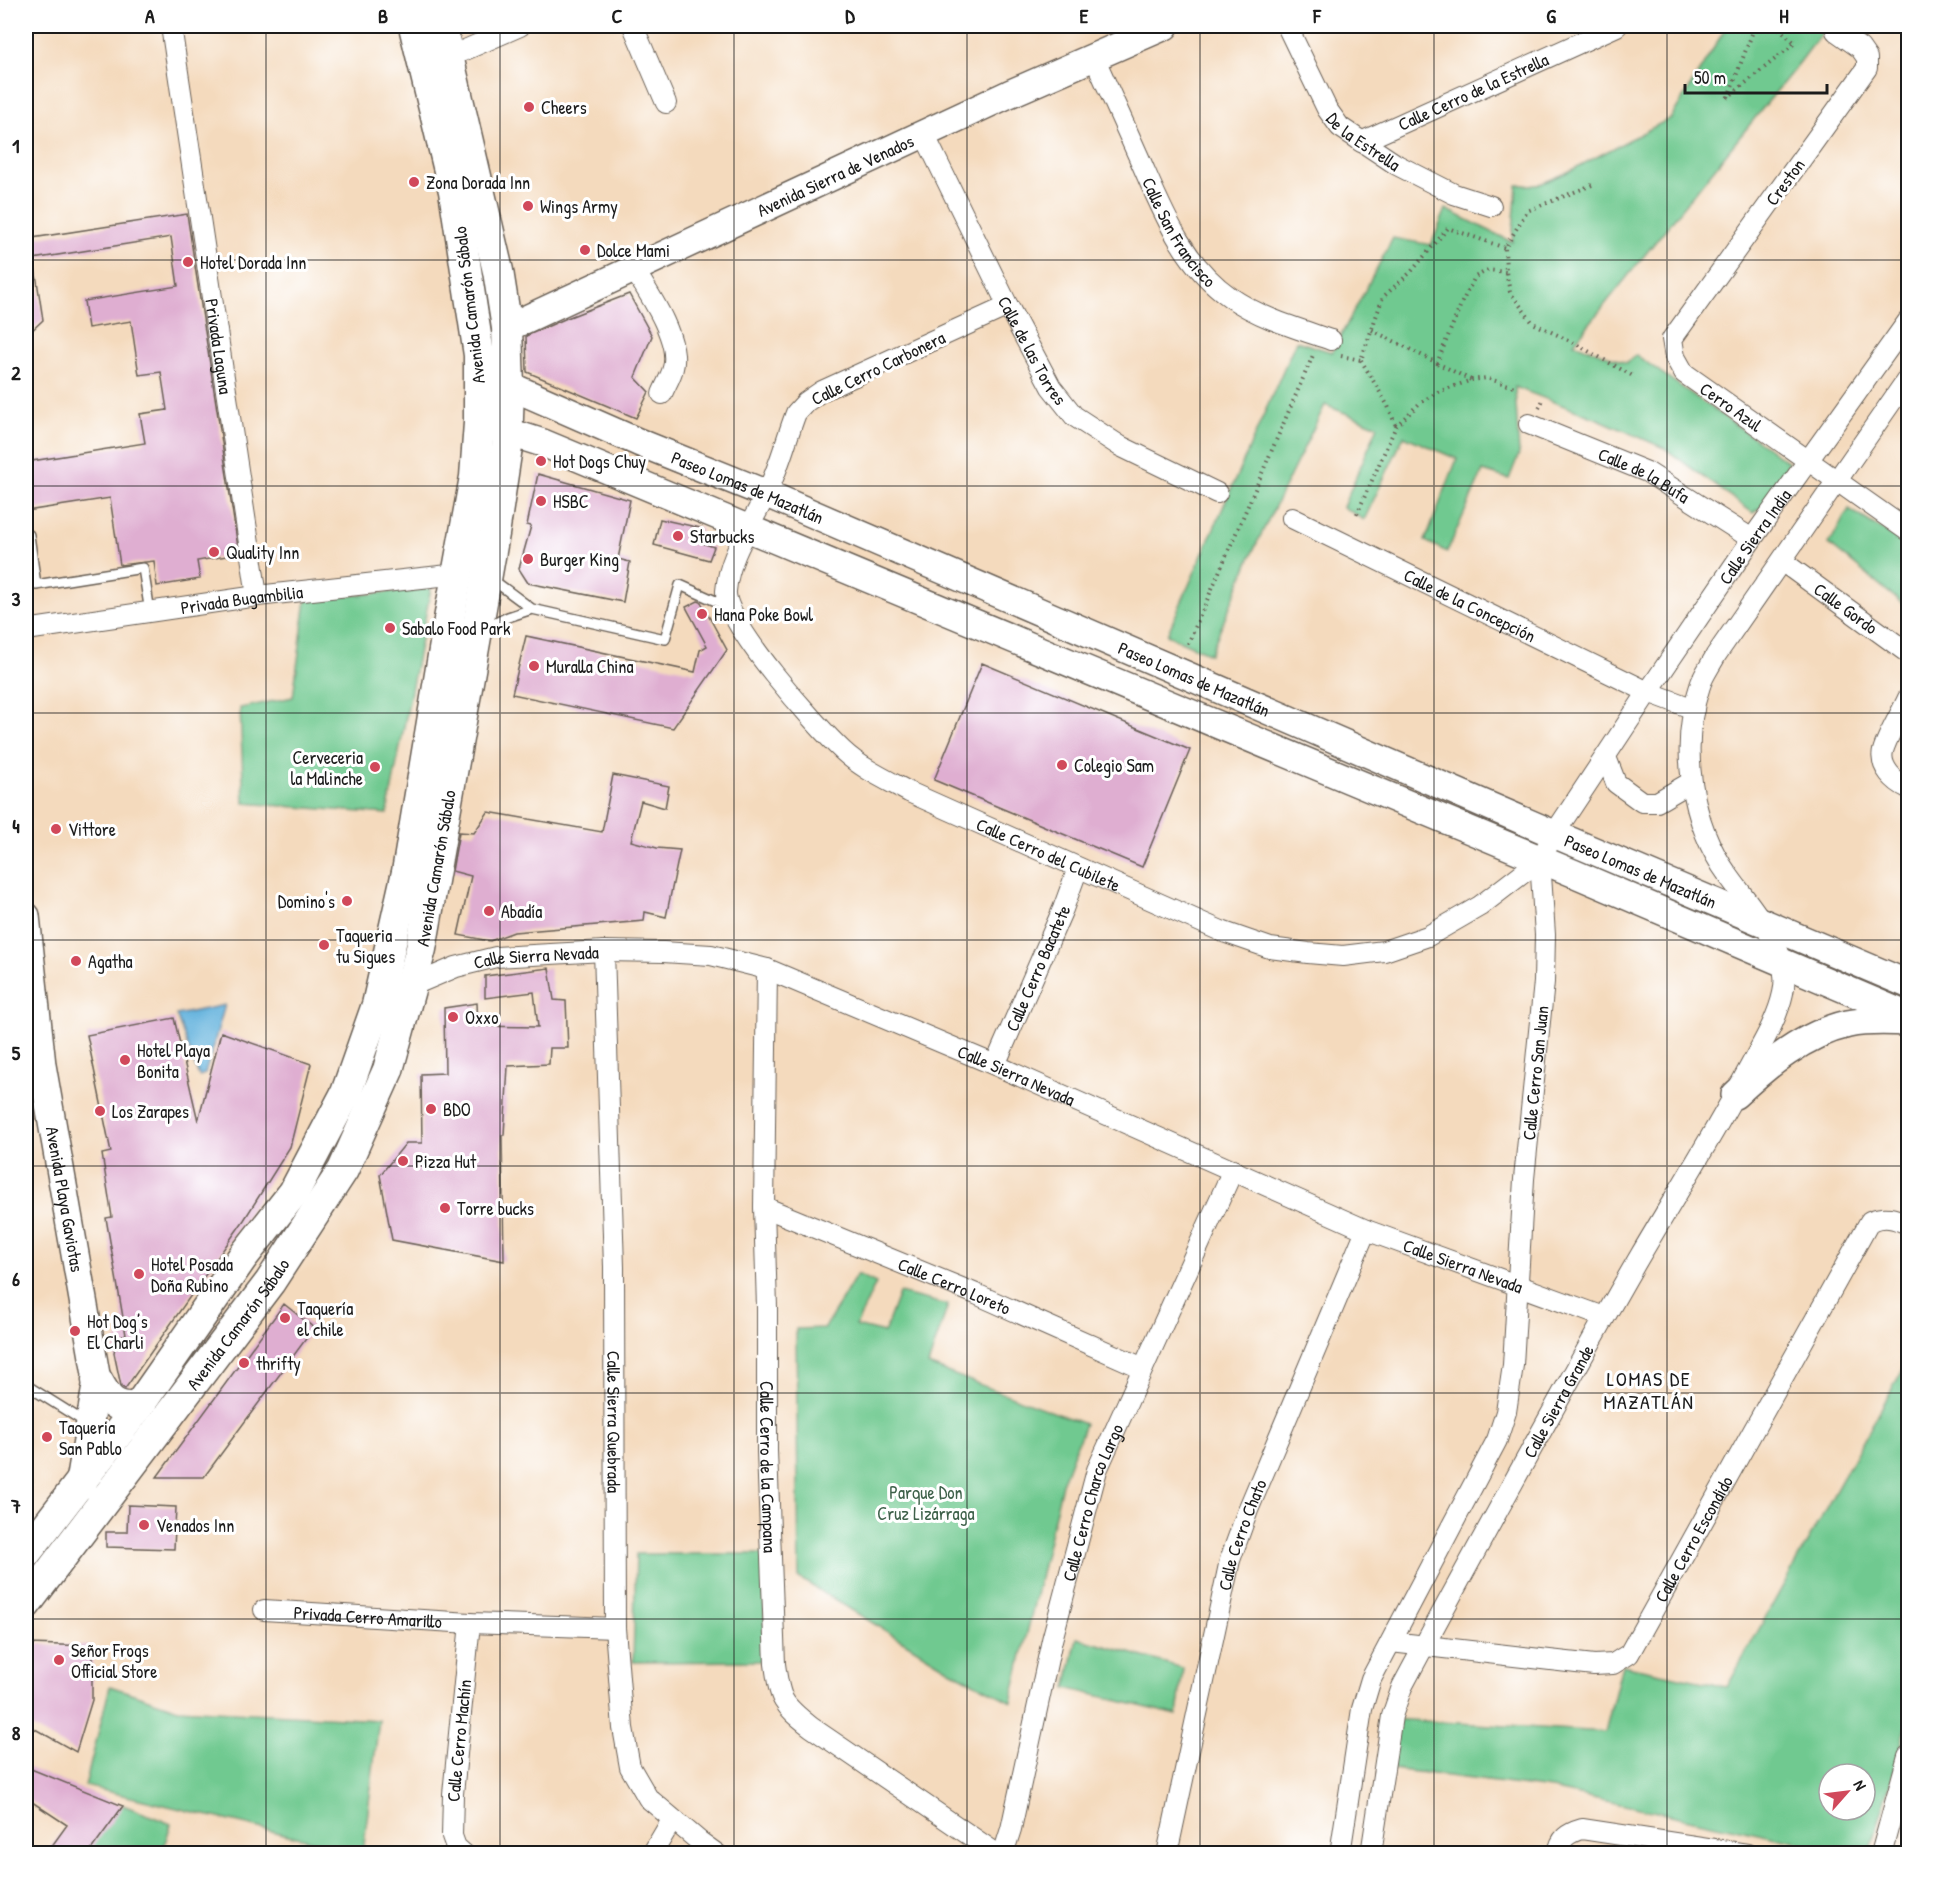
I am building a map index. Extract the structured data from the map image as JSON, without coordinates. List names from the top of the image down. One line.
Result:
{"streets":{"main road":["Avenida Camarón Sábalo"],"street":["Calle Cerro de la Estrella","De la Estrella","Avenida Sierra de Venados","Creston","Calle San Francisco","Privada Laguna","Calle de las Torres","Calle Cerro Carbonera","Cerro Azul","Calle de la Bufa","Paseo Lomas de Mazatlán","Calle Sierra India","Privada Bugambilia","Calle de la Concepción","Calle Gordo","Calle Cerro del Cubilete","Calle Sierra Nevada","Calle Cerro Bacatete","Calle Cerro San Juan","Avenida Playa Gaviotas","Calle Cerro Loreto","Calle Sierra Grande","Calle Sierra Quebrada","Calle Cerro de la Campana","Calle Cerro Charco Largo","Calle Cerro Chato","Calle Cerro Escondido","Privada Cerro Amarillo","Calle Cerro Machín"]},"crossings":[["Calle Cerro de la Estrella","De la Estrella"],["Avenida Sierra de Venados","Calle San Francisco"],["Avenida Sierra de Venados","Avenida Camarón Sábalo"],["Avenida Sierra de Venados","Calle de las Torres"],["Creston","Cerro Azul"],["Avenida Camarón Sábalo","Paseo Lomas de Mazatlán"],["Avenida Camarón Sábalo","Privada Bugambilia"],["Avenida Camarón Sábalo","Calle Sierra Nevada"],["Avenida Camarón Sábalo","Avenida Playa Gaviotas"],["Privada Laguna","Privada Bugambilia"],["Calle de las Torres","Calle Cerro Carbonera"],["Calle Cerro Carbonera","Paseo Lomas de Mazatlán"],["Calle Cerro Carbonera","Calle Cerro del Cubilete"],["Cerro Azul","Calle Sierra India"],["Calle de la Bufa","Calle Sierra India"],["Paseo Lomas de Mazatlán","Calle Sierra India"],["Paseo Lomas de Mazatlán","Calle Cerro del Cubilete"],["Paseo Lomas de Mazatlán","Calle Cerro San Juan"],["Paseo Lomas de Mazatlán","Calle Sierra Grande"],["Calle Sierra India","Calle de la Concepción"],["Calle Sierra India","Calle Gordo"],["Calle Sierra India","Calle Cerro del Cubilete"],["Calle Sierra India","Calle Cerro San Juan"],["Calle Sierra India","Calle Sierra Grande"],["Calle Cerro del Cubilete","Calle Cerro Bacatete"],["Calle Cerro del Cubilete","Calle Cerro San Juan"],["Calle Sierra Nevada","Calle Cerro Bacatete"],["Calle Sierra Nevada","Calle Cerro San Juan"],["Calle Sierra Nevada","Calle Sierra Grande"],["Calle Sierra Nevada","Calle Sierra Quebrada"],["Calle Sierra Nevada","Calle Cerro de la Campana"],["Calle Sierra Nevada","Calle Cerro Charco Largo"],["Calle Sierra Nevada","Calle Cerro Chato"],["Calle Cerro San Juan","Calle Sierra Grande"],["Calle Cerro Loreto","Calle Cerro de la Campana"],["Calle Cerro Loreto","Calle Cerro Charco Largo"],["Calle Sierra Grande","Calle Cerro Escondido"],["Calle Sierra Quebrada","Privada Cerro Amarillo"],["Privada Cerro Amarillo","Calle Cerro Machín"]],"districts":["LOMAS DE MAZATLÁN"],"parks":["Parque Don Cruz Lizárraga"],"places":["Cheers","Zona Dorada Inn","Wings Army","Dolce Mami","Hotel Dorada Inn","Hot Dogs Chuy","HSBC","Starbucks","Quality Inn","Burger King","Hana Poke Bowl","Sabalo Food Park","Muralla China","Colegio Sam","Cerveceria la Malinche","Vittore","Domino's","Abadía","Taqueria tu Sigues","Agatha","Oxxo","Hotel Playa Bonita","BDO","Los Zarapes","Pizza Hut","Torre bucks","Hotel Posada Doña Rubino","Taquería el chile","Hot Dog’s El Charli","thrifty","Taqueria San Pablo","Venados Inn","Señor Frogs Official Store"],"scale_bar":"50 m","north":"top right","grid":{"columns":["A","B","C","D","E","F","G","H"],"rows":["1","2","3","4","5","6","7","8"]}}
